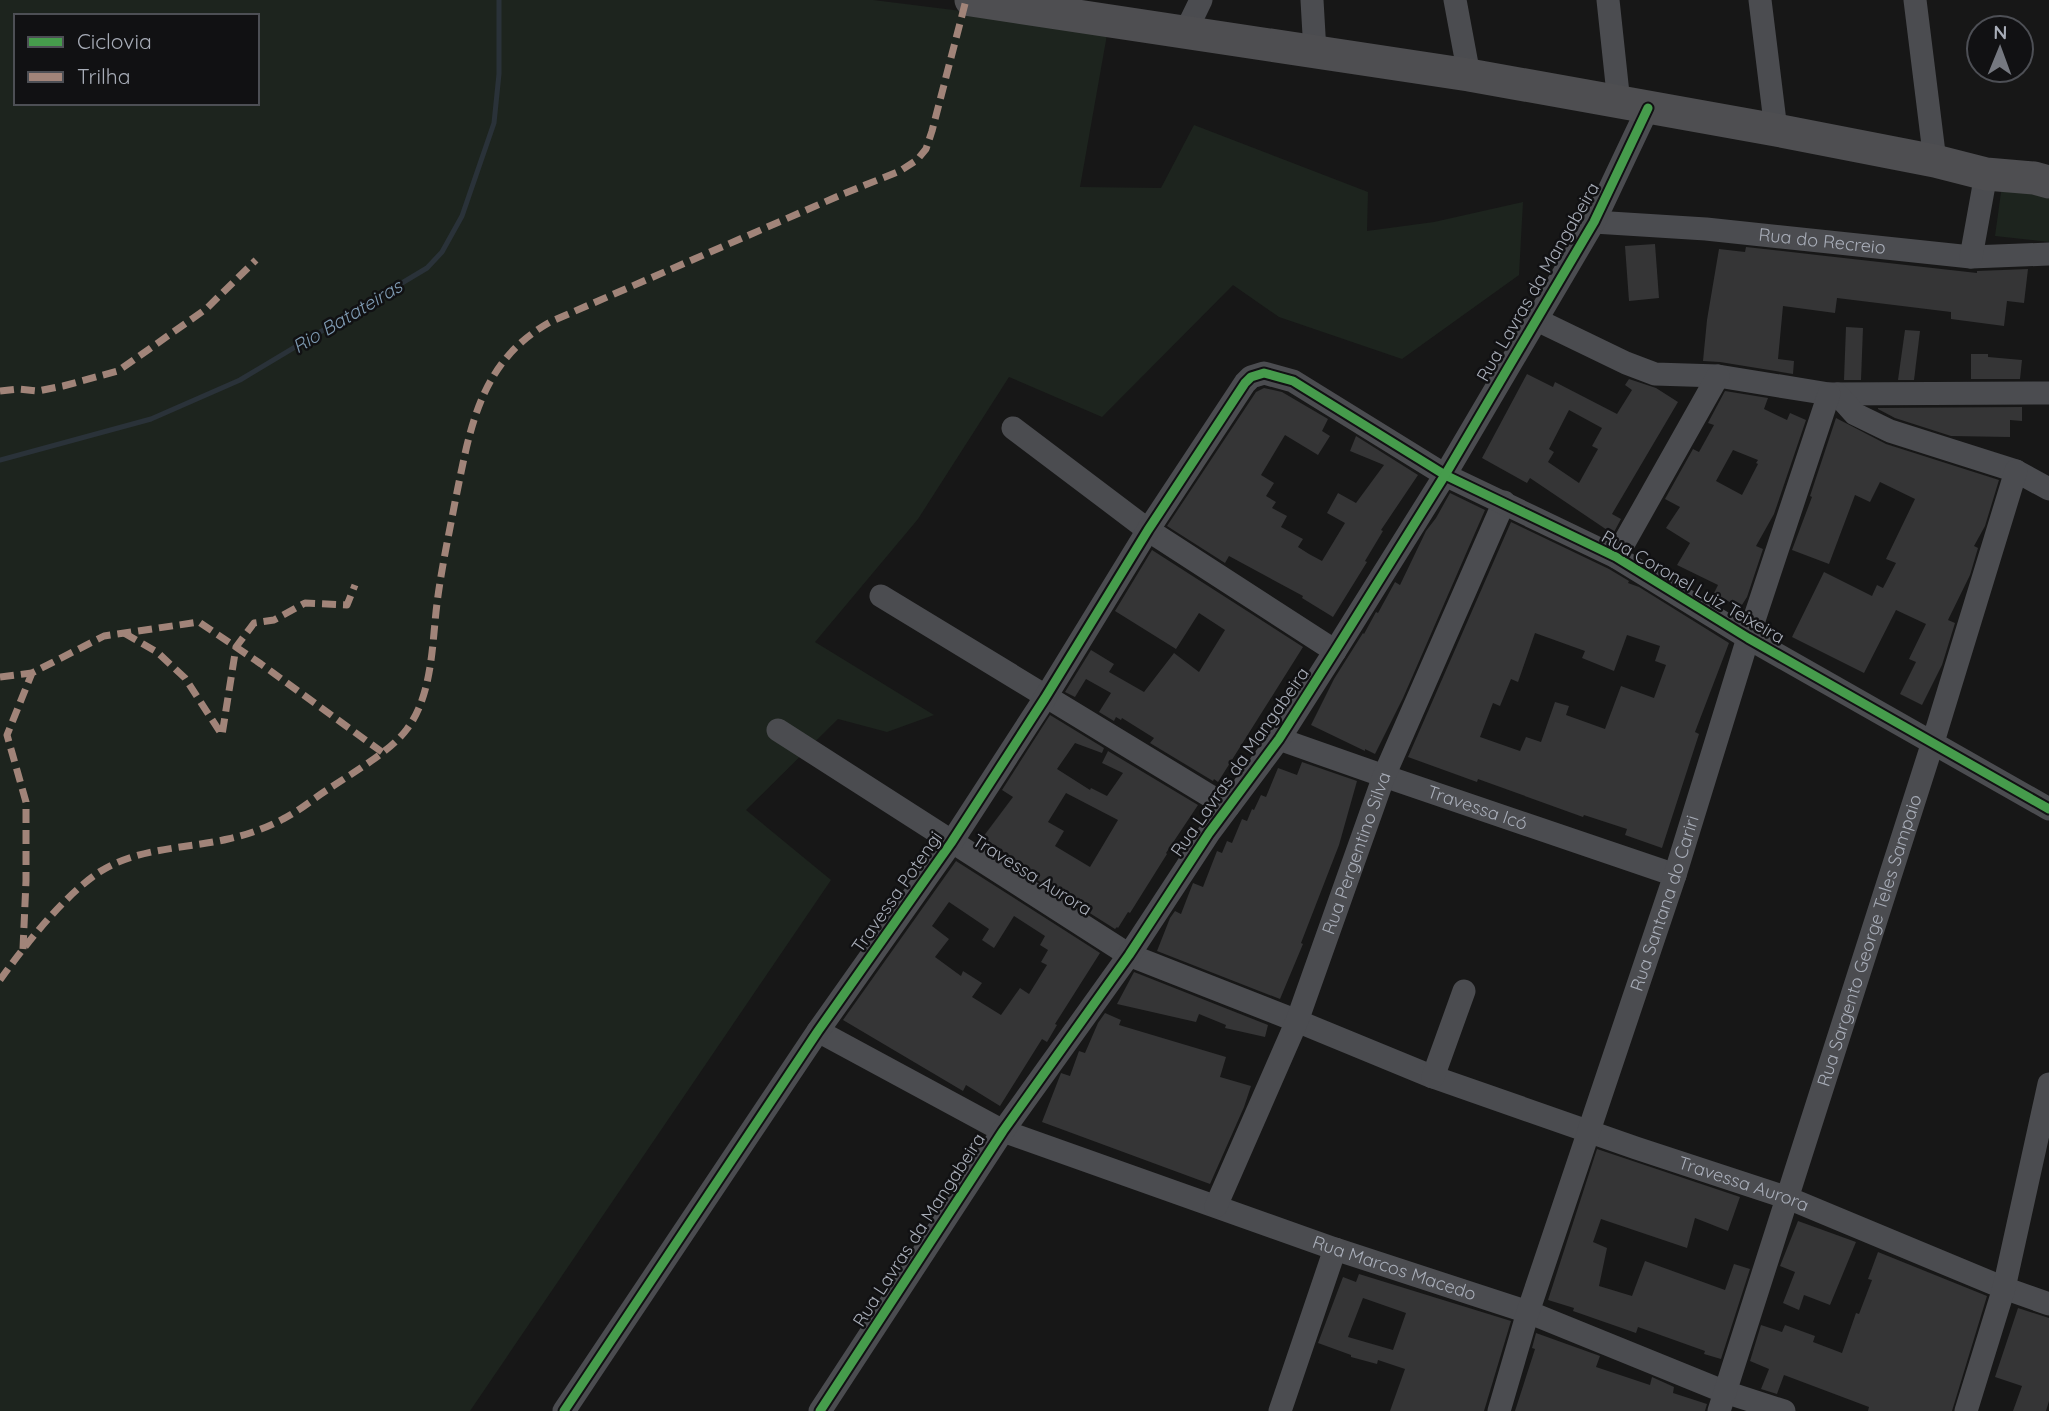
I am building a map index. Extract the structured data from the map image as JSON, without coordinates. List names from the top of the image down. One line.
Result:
{"streets":{"street":["Rua do Recreio","Rua Lavras da Mangabeira","Rua Coronel Luiz Teixeira","Travessa Icó","Rua Pergentino Silva","Travessa Aurora","Travessa Potengi","Rua Santana do Cariri","Rua Sargento George Teles Sampaio","Rua Marcos Macedo"]},"crossings":[["Rua do Recreio","Rua Lavras da Mangabeira"],["Rua Lavras da Mangabeira","Rua Coronel Luiz Teixeira"],["Rua Lavras da Mangabeira","Travessa Icó"],["Rua Lavras da Mangabeira","Travessa Aurora"],["Rua Lavras da Mangabeira","Rua Marcos Macedo"],["Rua Coronel Luiz Teixeira","Rua Pergentino Silva"],["Rua Coronel Luiz Teixeira","Travessa Potengi"],["Rua Coronel Luiz Teixeira","Rua Santana do Cariri"],["Rua Coronel Luiz Teixeira","Rua Sargento George Teles Sampaio"],["Travessa Icó","Rua Pergentino Silva"],["Travessa Icó","Rua Santana do Cariri"],["Rua Pergentino Silva","Travessa Aurora"],["Rua Pergentino Silva","Rua Marcos Macedo"],["Travessa Aurora","Travessa Potengi"],["Travessa Aurora","Rua Santana do Cariri"],["Travessa Aurora","Rua Sargento George Teles Sampaio"],["Travessa Potengi","Rua Marcos Macedo"],["Rua Santana do Cariri","Rua Marcos Macedo"],["Rua Sargento George Teles Sampaio","Rua Marcos Macedo"]],"water":["Rio Batateiras"],"legend":["Ciclovia","Trilha"],"north":"top"}
